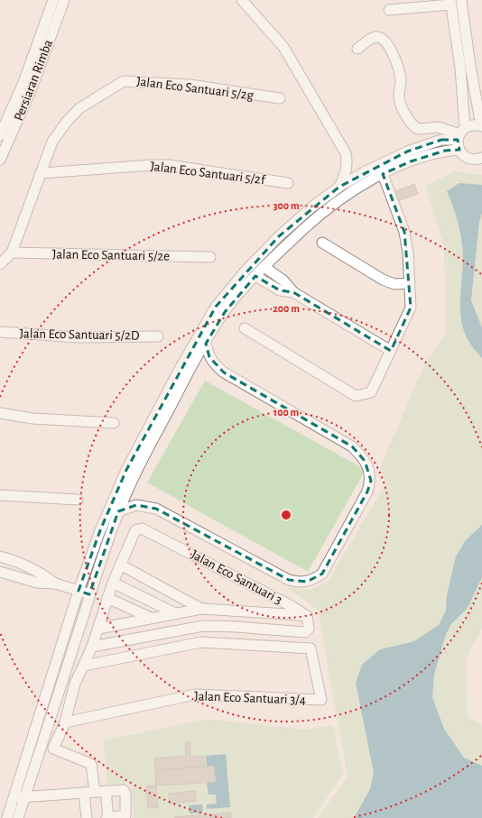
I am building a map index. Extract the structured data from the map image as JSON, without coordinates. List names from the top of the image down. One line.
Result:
{"streets":{"street":["Persiaran Rimba","Jalan Eco Santuari 5/2g","Jalan Eco Santuari 5/2f","Jalan Eco Santuari 5/2e","Jalan Eco Santuari 5/2D","Jalan Eco Santuari 3","Jalan Eco Santuari 3/4"]},"crossings":[["Jalan Eco Santuari 5/2g","Jalan Eco Santuari 5/2f"],["Jalan Eco Santuari 5/2g","Jalan Eco Santuari 5/2e"],["Jalan Eco Santuari 3","Jalan Eco Santuari 3/4"]],"rings":["300 m","200 m","100 m"]}
